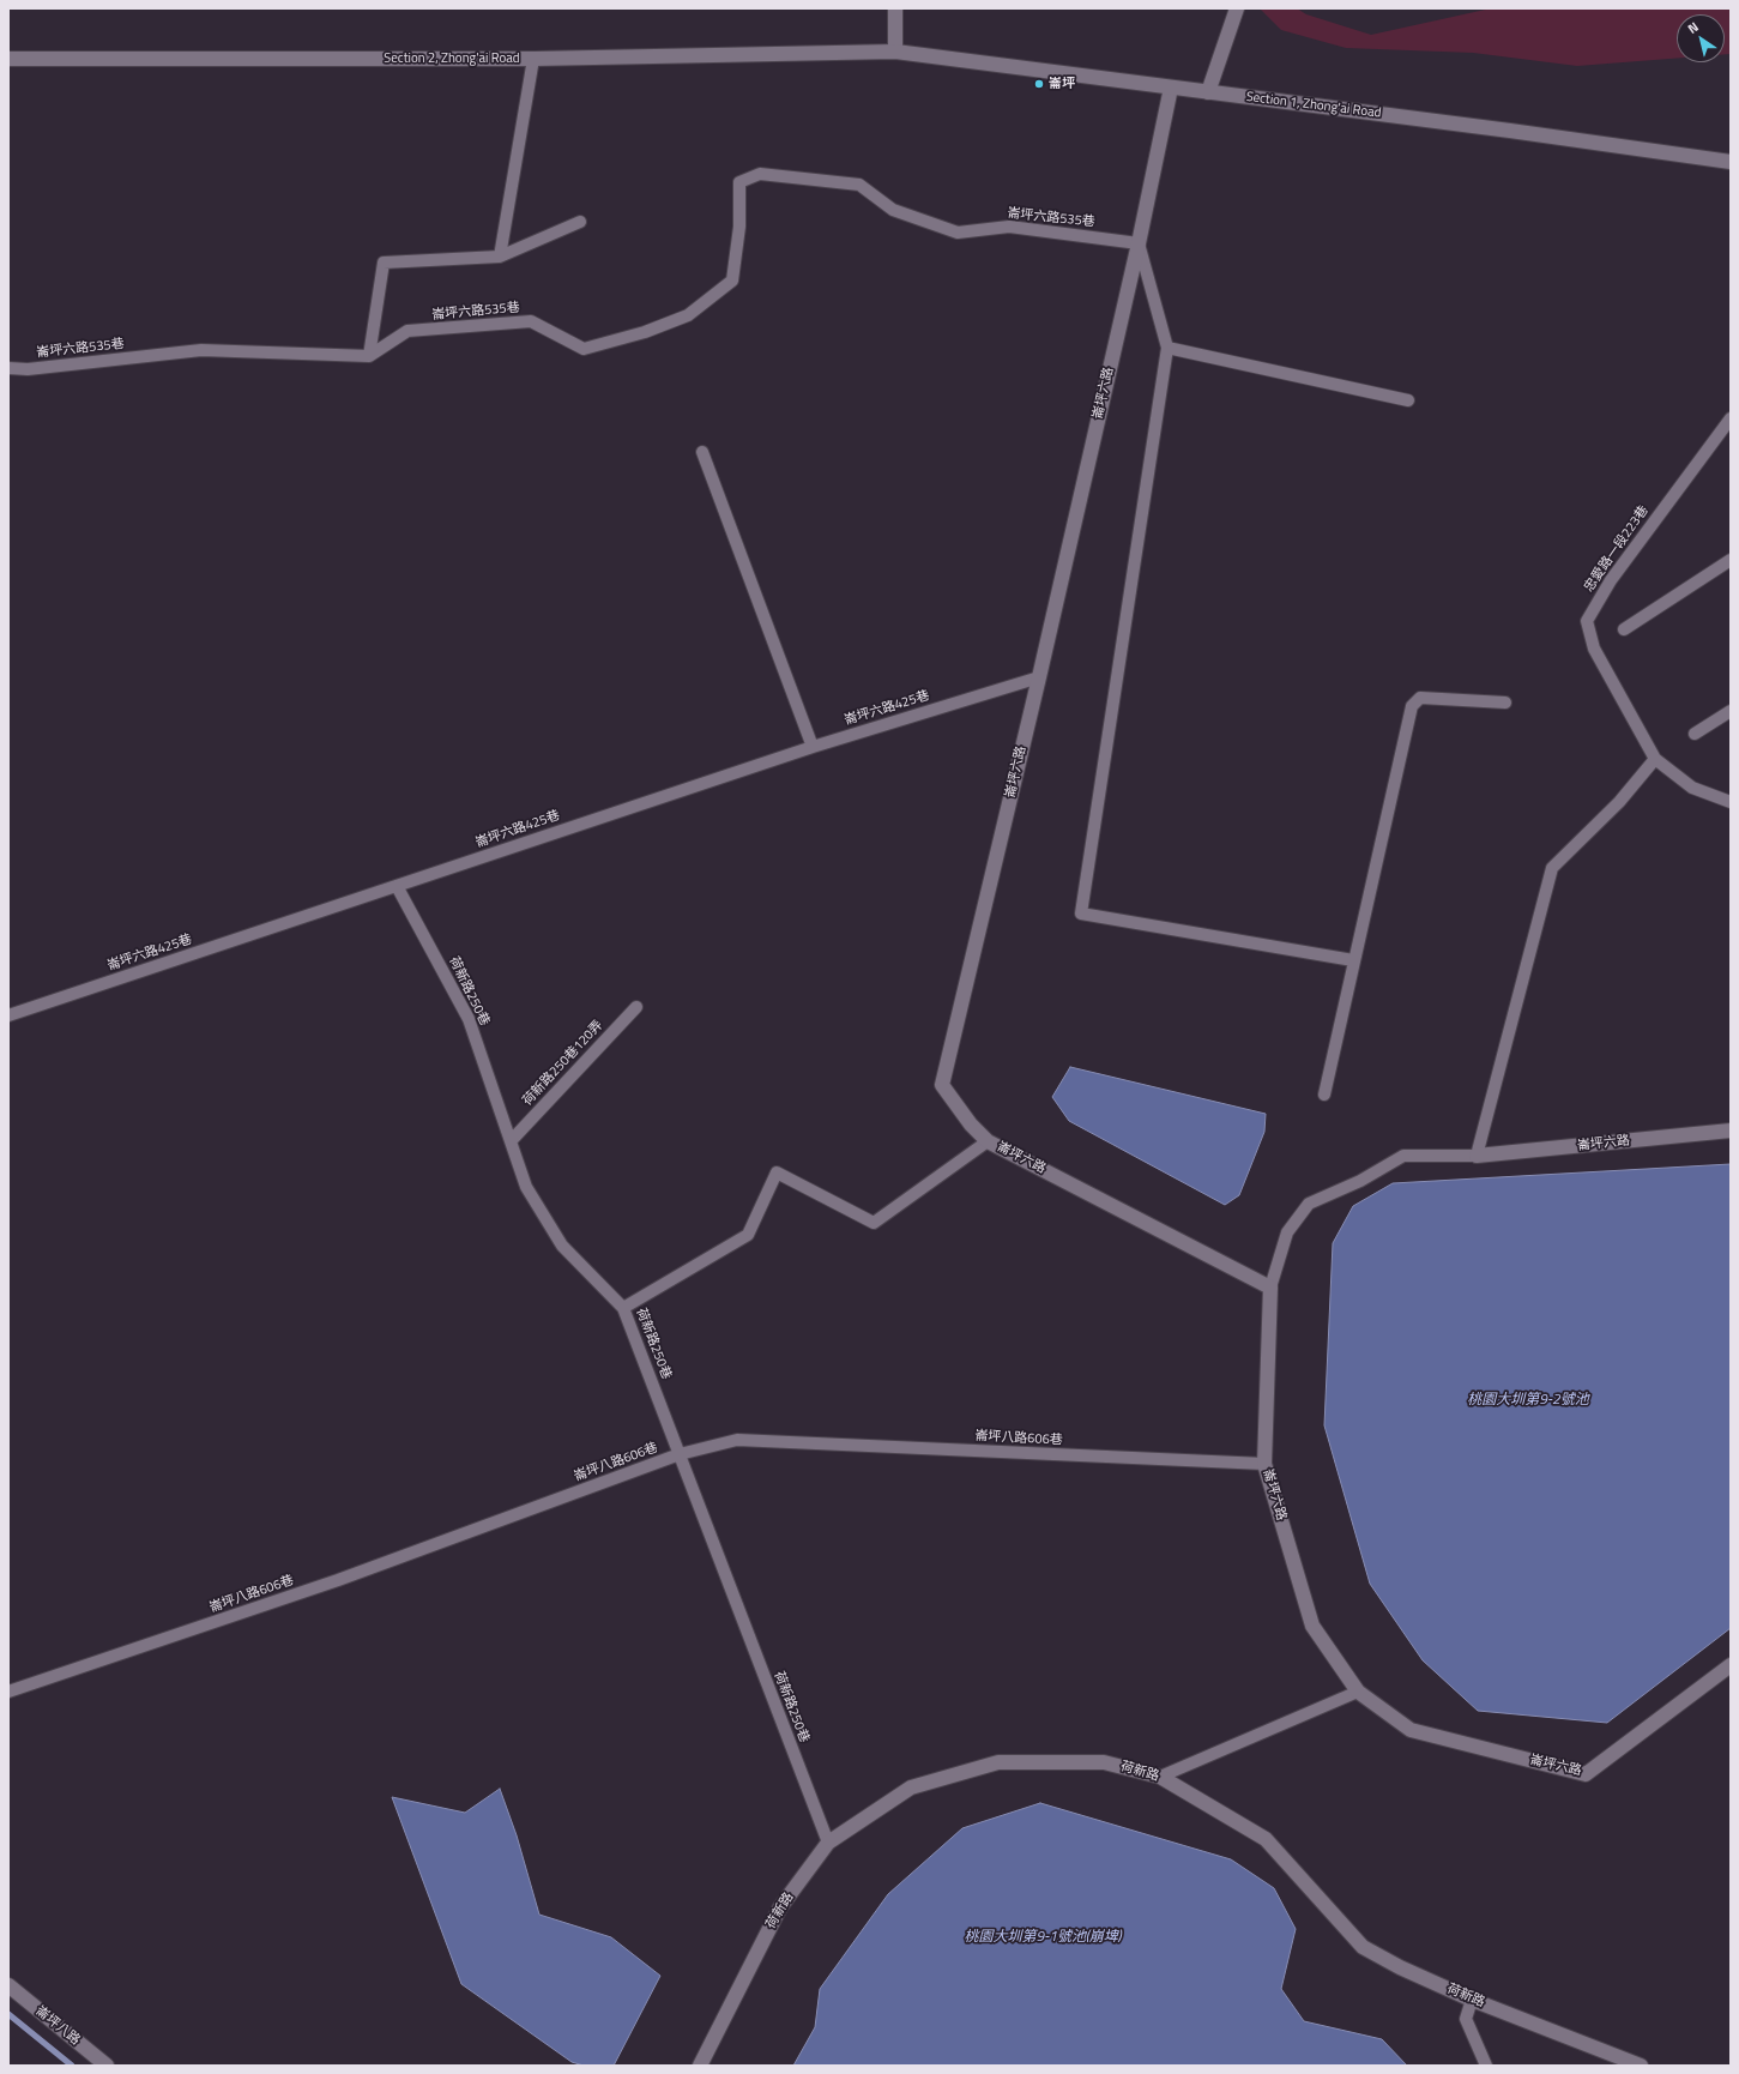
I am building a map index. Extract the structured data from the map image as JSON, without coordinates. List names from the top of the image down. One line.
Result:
{"streets":{"street":["Section 2, Zhong'ai Road","Section 1, Zhong'ai Road","崙坪六路","荷新路","崙坪八路"],"lane":["崙坪六路535巷","忠愛路一段223巷","崙坪六路425巷","荷新路250巷","荷新路250巷120弄","崙坪八路606巷"]},"crossings":[["Section 2, Zhong'ai Road","Section 1, Zhong'ai Road"],["Section 1, Zhong'ai Road","崙坪六路"],["崙坪六路535巷","崙坪六路"],["崙坪六路","崙坪六路425巷"],["崙坪六路","崙坪八路606巷"],["崙坪六路425巷","荷新路250巷"],["荷新路250巷","荷新路250巷120弄"],["荷新路250巷","崙坪八路606巷"],["荷新路250巷","荷新路"]],"water":["桃園大圳第9-2號池","桃園大圳第9-1號池(崩埤)"],"places":["崙坪"],"north":"top left"}
